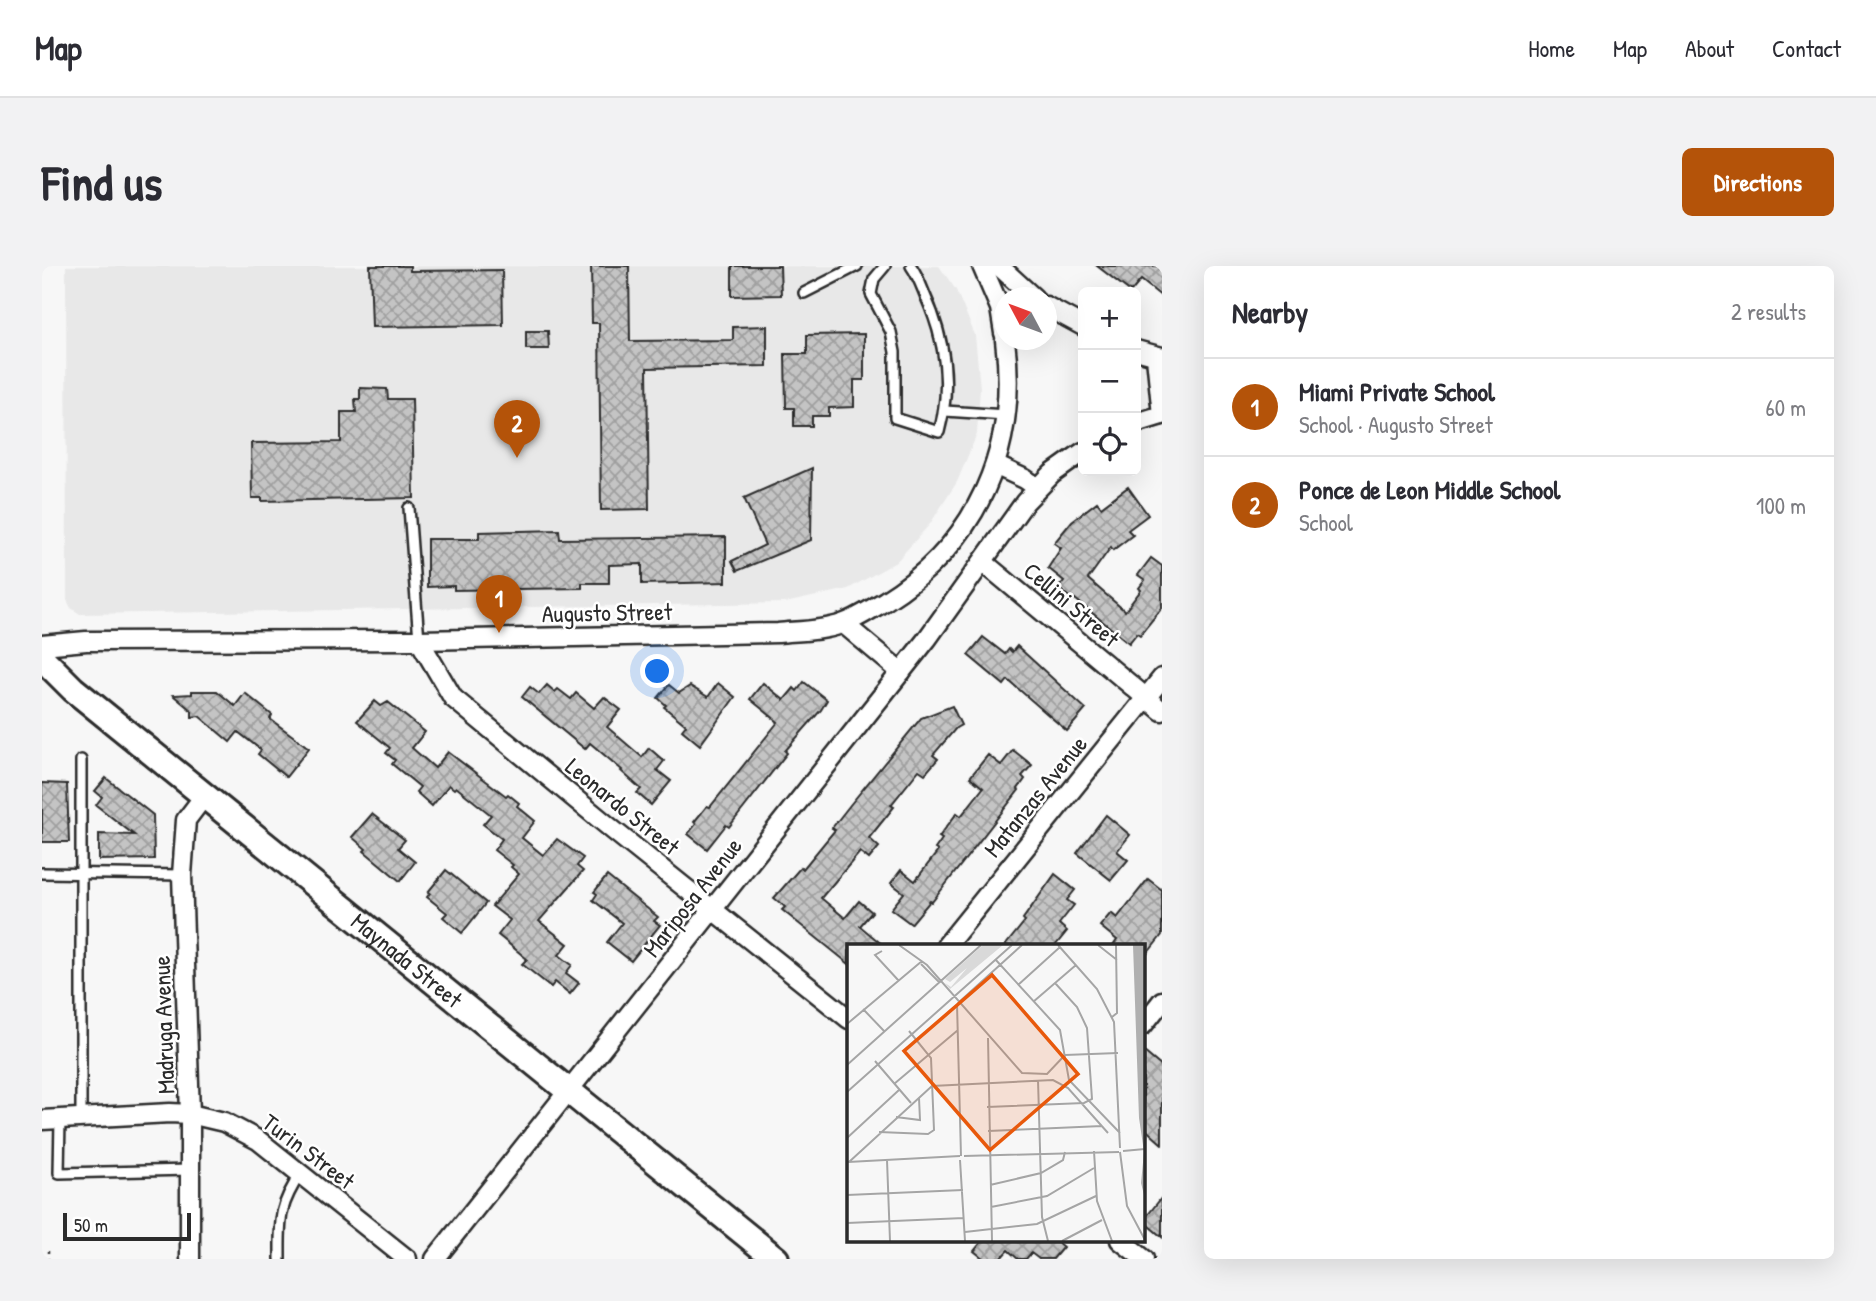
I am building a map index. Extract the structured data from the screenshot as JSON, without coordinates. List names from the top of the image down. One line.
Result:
{"streets":{"street":["Cellini Street","Augusto Street","Matanzas Avenue","Leonardo Street","Mariposa Avenue","Maynada Street","Madruga Avenue","Turin Street"]},"crossings":[["Cellini Street","Matanzas Avenue"],["Cellini Street","Mariposa Avenue"],["Augusto Street","Leonardo Street"],["Leonardo Street","Mariposa Avenue"],["Mariposa Avenue","Maynada Street"],["Maynada Street","Madruga Avenue"],["Madruga Avenue","Turin Street"]],"scale_bar":"50 m","north":"top left","page":{"header":"Map","nav":["Home","Map","About","Contact"],"buttons":"Directions","title":"Find us","heading":["Nearby","2 results"],"map_buttons":["+","−"],"list":[{"mark":"1","name":"Miami Private School","note":"School · Augusto Street","value":"60 m"},{"mark":"2","name":"Ponce de Leon Middle School","note":"School","value":"100 m"}],"pins":["2","1"],"scale":"50 m"}}
